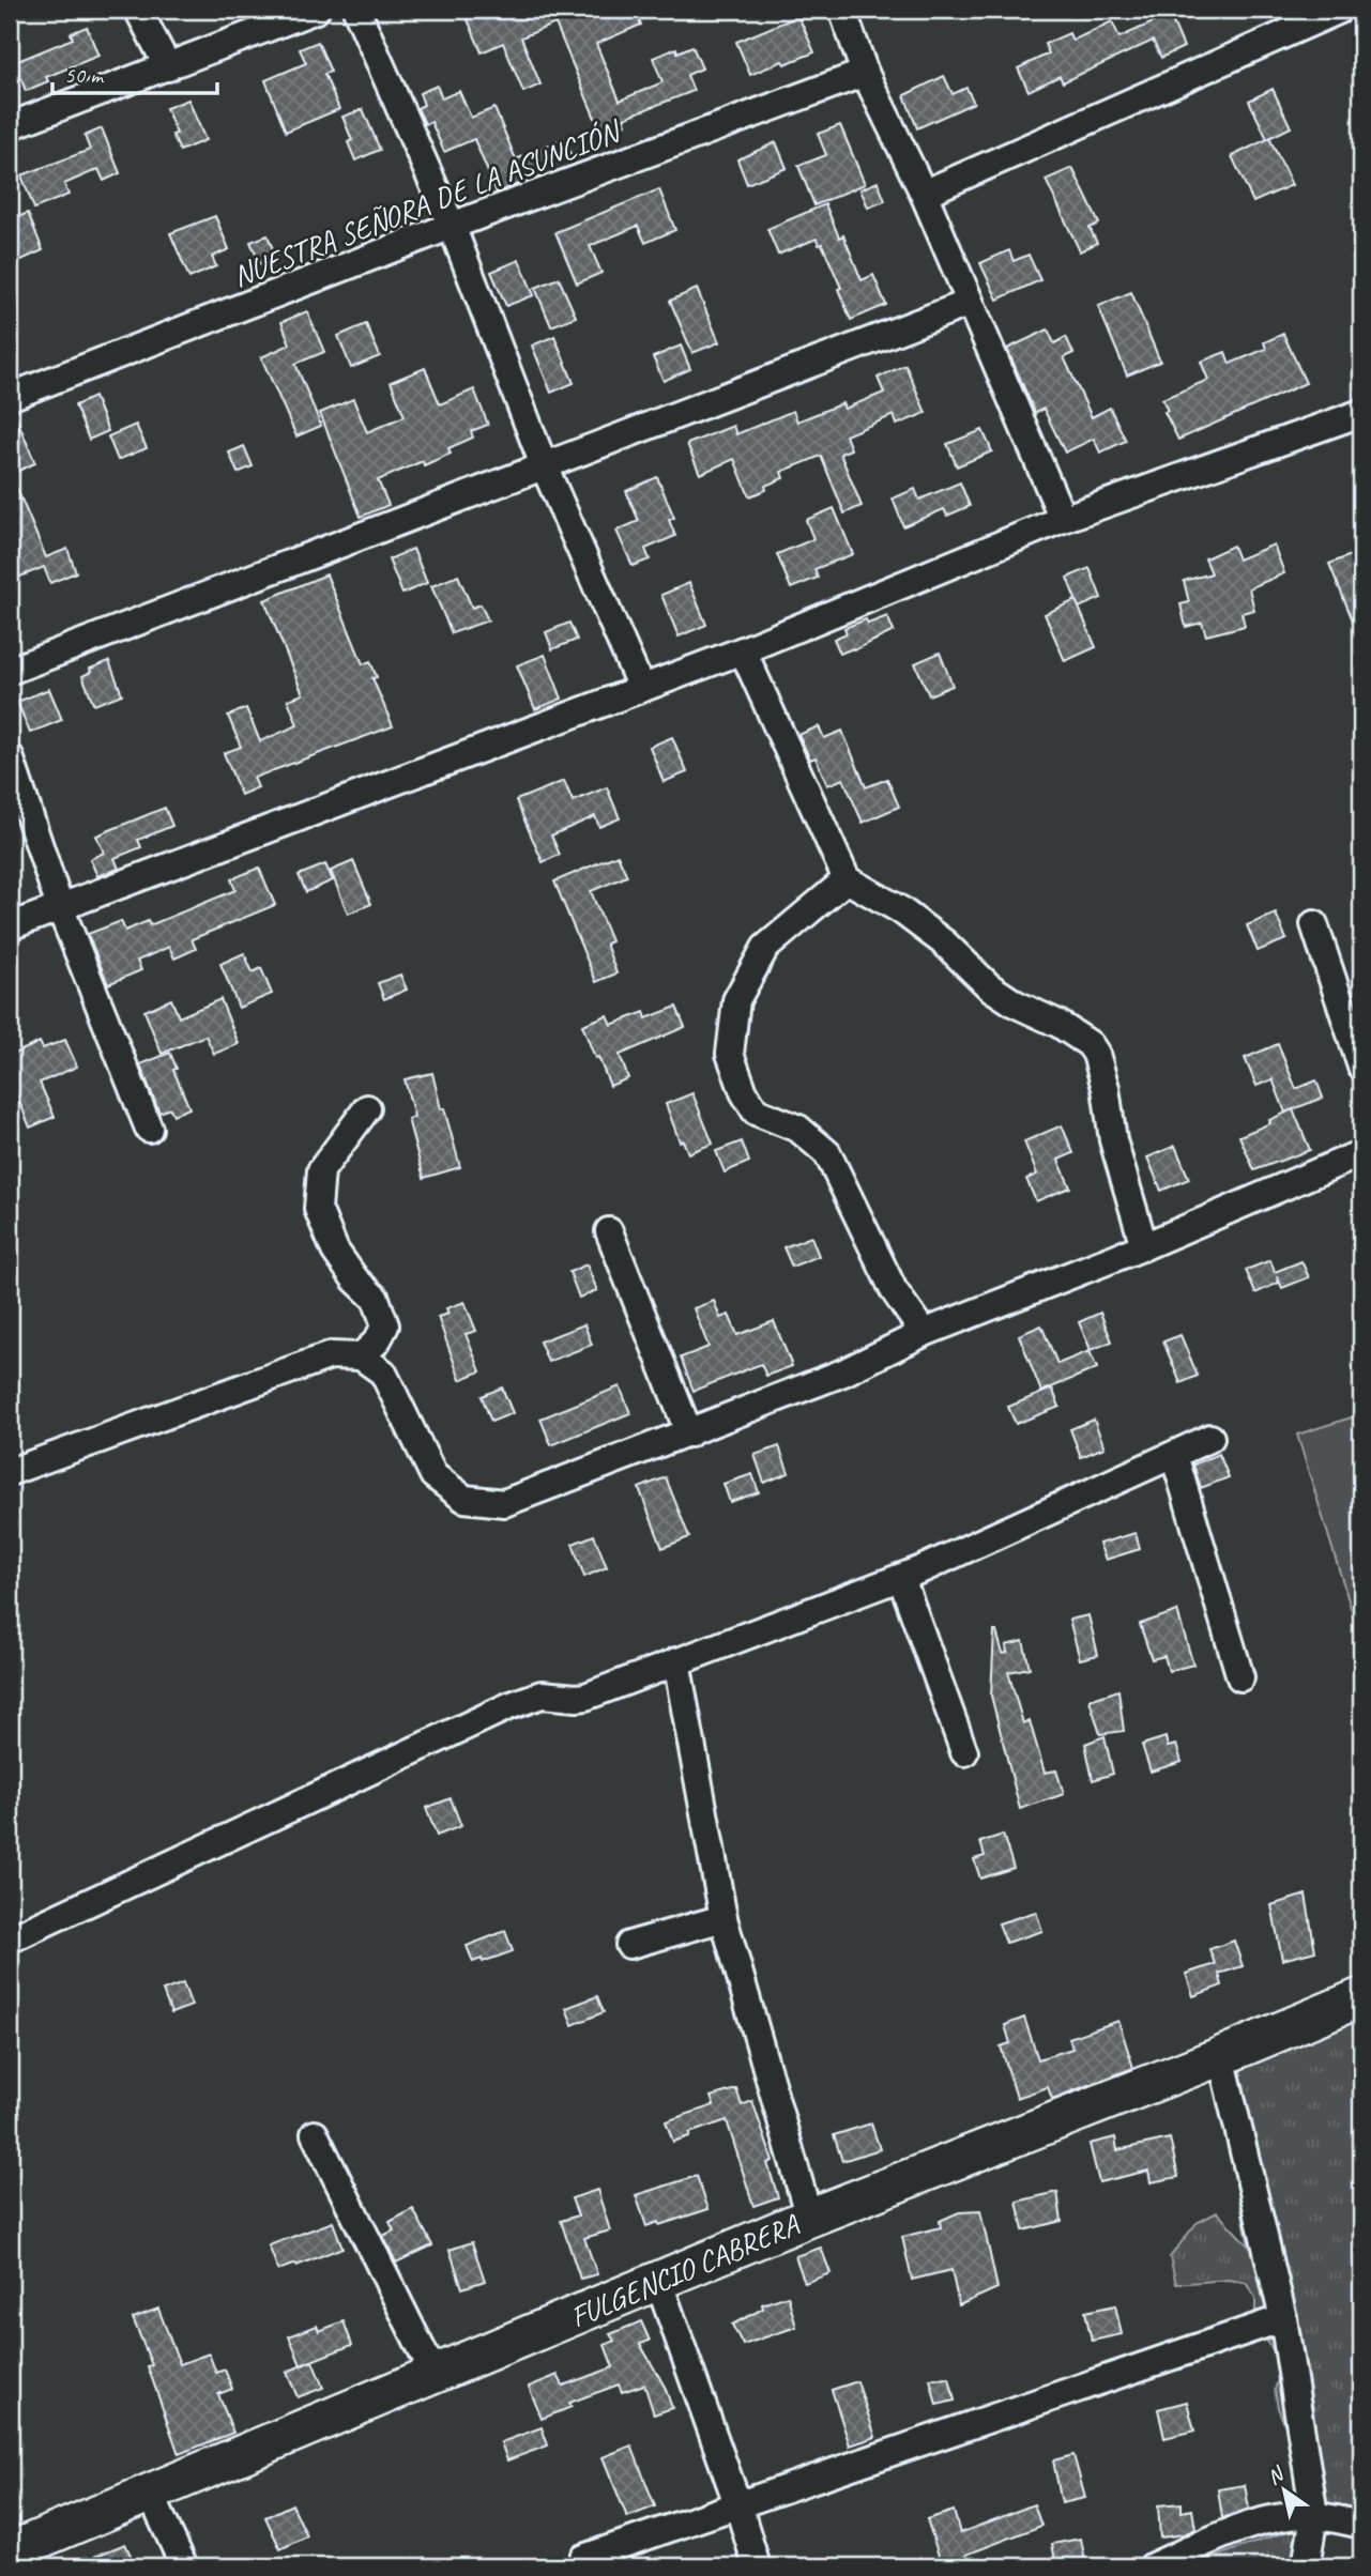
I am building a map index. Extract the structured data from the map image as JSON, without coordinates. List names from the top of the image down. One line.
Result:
{"streets":{"main road":["FULGENCIO CABRERA"],"street":["NUESTRA SEÑORA DE LA ASUNCIÓN"]},"scale_bar":"50 m","north":"top left"}
